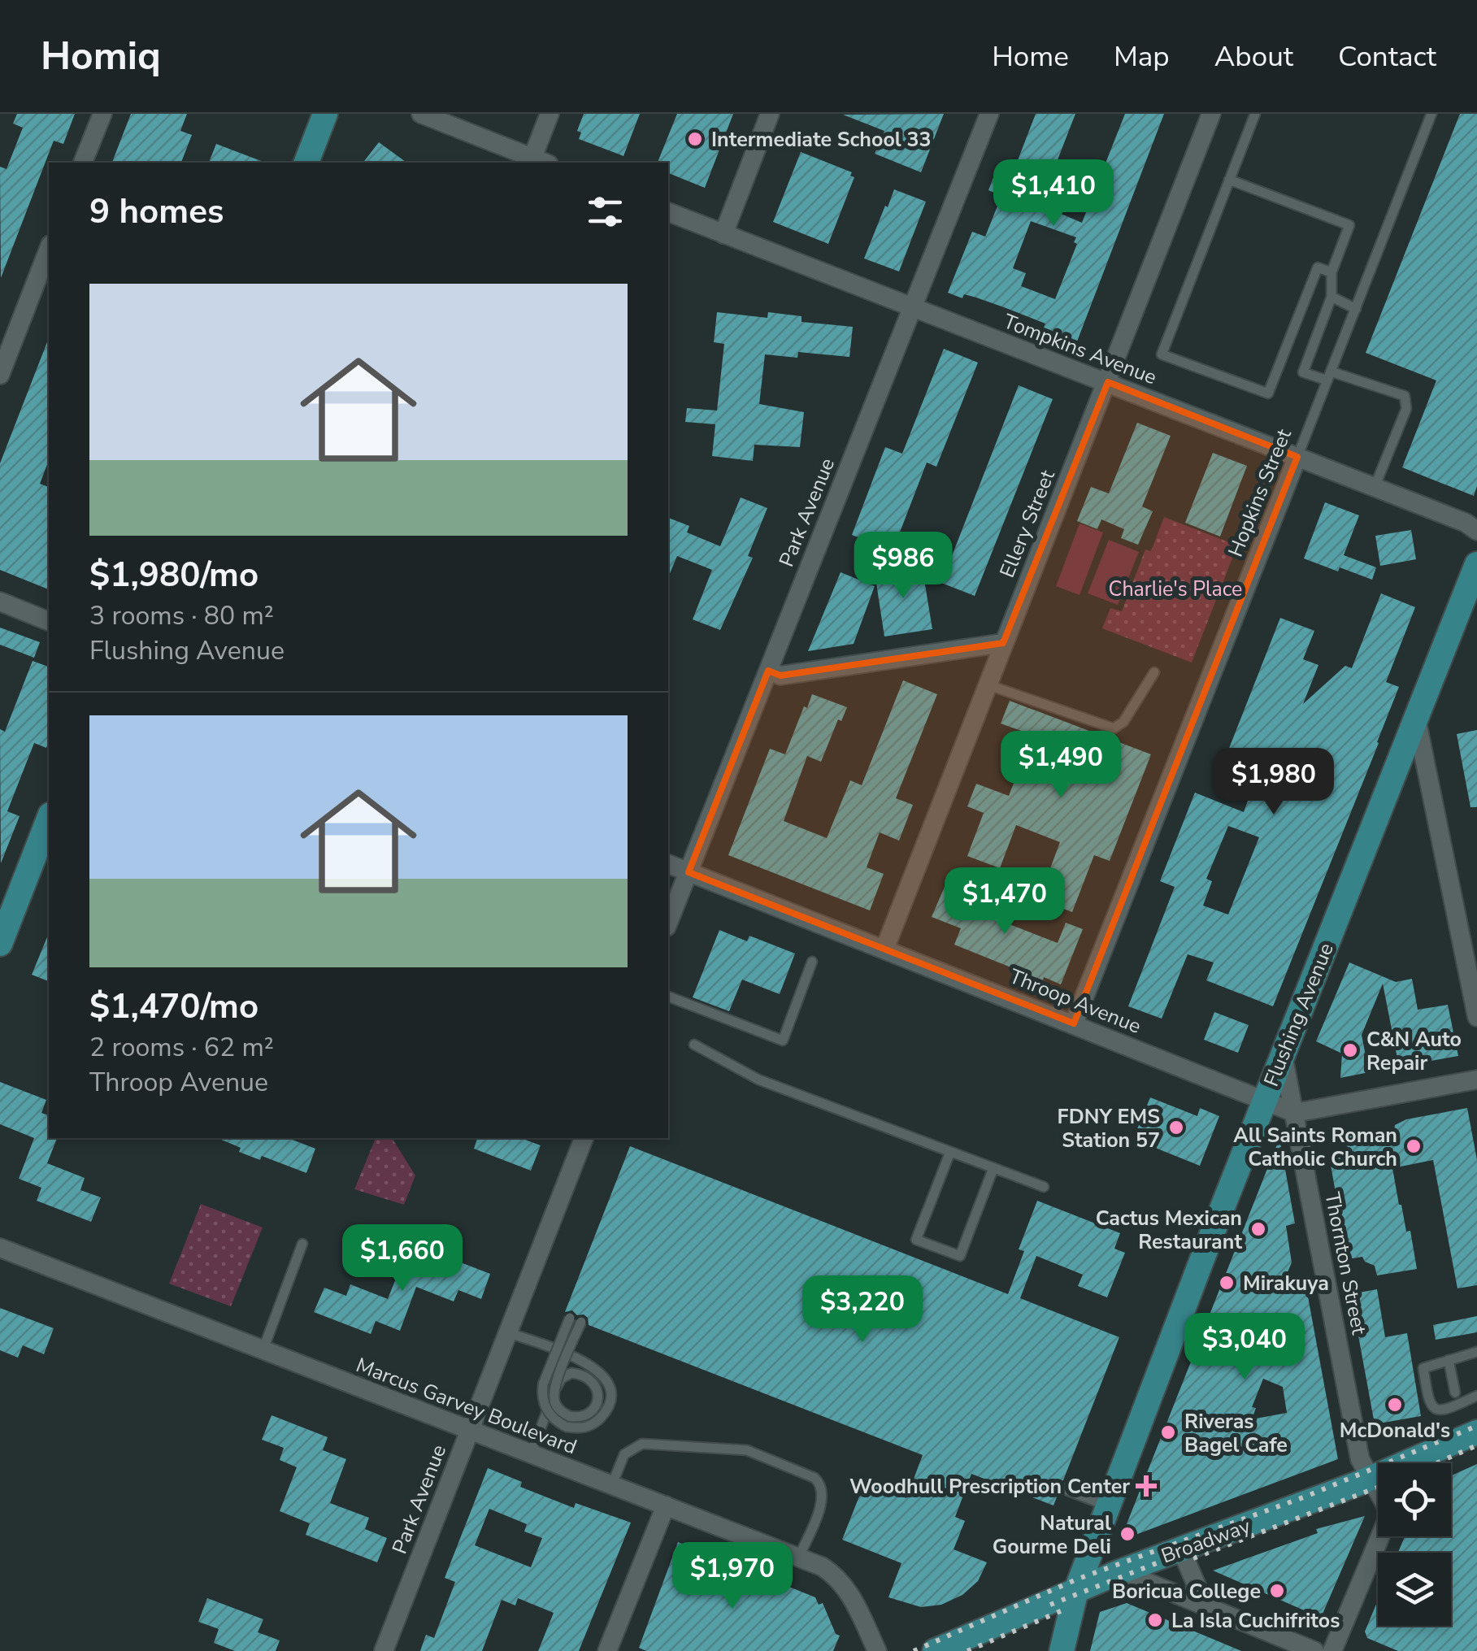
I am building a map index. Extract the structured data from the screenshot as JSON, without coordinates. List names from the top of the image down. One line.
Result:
{"streets":{"main road":["Flushing Avenue","Broadway"],"street":["Tompkins Avenue","Hopkins Street","Park Avenue","Ellery Street","Throop Avenue","Thornton Street","Marcus Garvey Boulevard"]},"crossings":[["Tompkins Avenue","Hopkins Street"],["Tompkins Avenue","Park Avenue"],["Tompkins Avenue","Ellery Street"],["Hopkins Street","Throop Avenue"],["Park Avenue","Throop Avenue"],["Park Avenue","Marcus Garvey Boulevard"],["Ellery Street","Throop Avenue"],["Throop Avenue","Flushing Avenue"],["Throop Avenue","Thornton Street"],["Flushing Avenue","Thornton Street"],["Flushing Avenue","Broadway"],["Thornton Street","Broadway"]],"parks":["Charlie's Place"],"places":{"other":["Intermediate School 33","C&N Auto Repair","FDNY EMS Station 57","All Saints Roman Catholic Church","Cactus Mexican Restaurant","Mirakuya","McDonald's","Riveras Bagel Cafe","Natural Gourme Deli","Boricua College","La Isla Cuchifritos"],"health":["Woodhull Prescription Center"]},"page":{"header":"Homiq","nav":["Home","Map","About","Contact"],"price":["$1,410","$986","$1,490","$1,980","$1,470","$1,660","$3,220","$3,040","$1,970"],"heading":"9 homes","list":[{"name":"$1,980/mo","note":"3 rooms · 80 m² · Flushing Avenue"},{"name":"$1,470/mo","note":"2 rooms · 62 m² · Throop Avenue"}]}}
